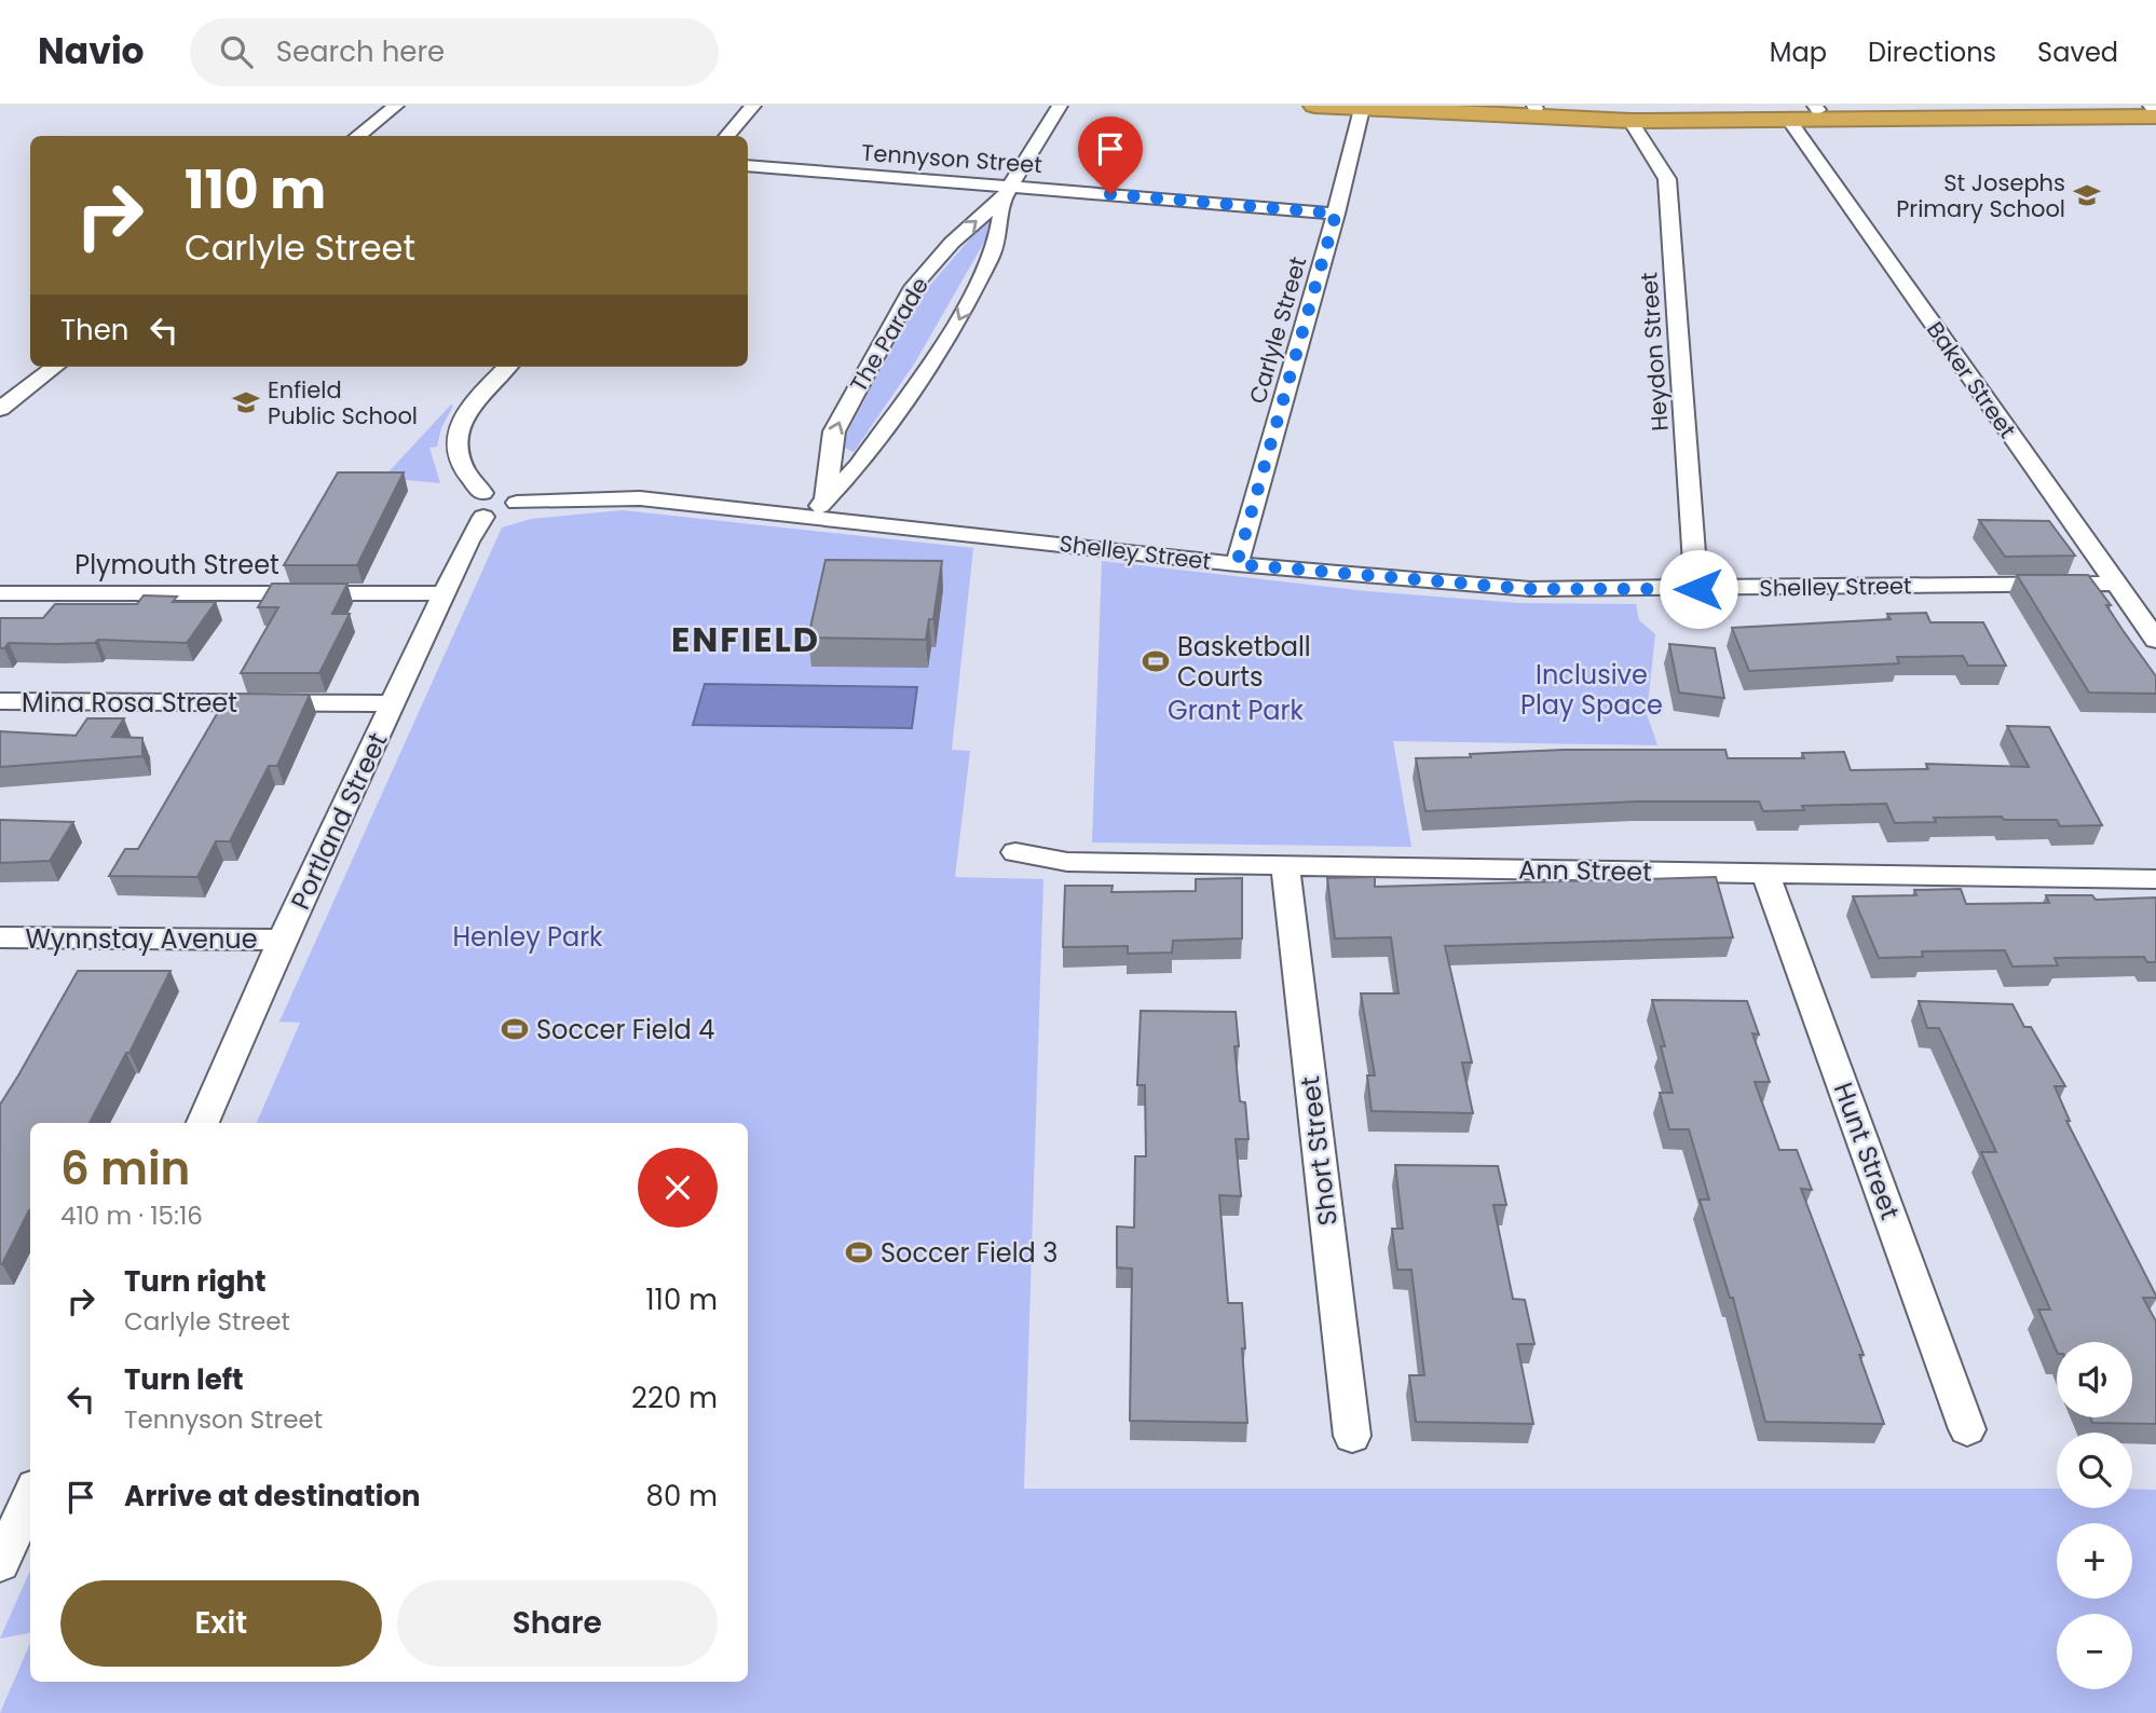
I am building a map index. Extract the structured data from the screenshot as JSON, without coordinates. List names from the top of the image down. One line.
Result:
{"streets":{"street":["Tennyson Street","Carlyle Street","The Parade","Heydon Street","Baker Street","Shelley Street","Plymouth Street","Mina Rosa Street","Portland Street","Ann Street","Wynnstay Avenue","Short Street","Hunt Street"]},"crossings":[["Tennyson Street","Carlyle Street"],["Tennyson Street","The Parade"],["Carlyle Street","Shelley Street"],["The Parade","Shelley Street"],["Heydon Street","Shelley Street"],["Baker Street","Shelley Street"],["Plymouth Street","Portland Street"],["Mina Rosa Street","Portland Street"],["Portland Street","Wynnstay Avenue"],["Ann Street","Short Street"],["Ann Street","Hunt Street"]],"districts":["ENFIELD"],"parks":["Inclusive Play Space","Grant Park","Henley Park"],"places":{"school or university":["St Josephs Primary School","Enfield Public School"],"sports":["Basketball Courts","Soccer Field 4","Soccer Field 3"]},"page":{"header":"Navio","search":"Search here","nav":["Map","Directions","Saved"],"turn":["110 m","Carlyle Street"],"then":"Then","heading":["6 min","410 m · 15:16"],"list":[{"name":"Turn right","note":"Carlyle Street","value":"110 m"},{"name":"Turn left","note":"Tennyson Street","value":"220 m"},{"name":"Arrive at destination","value":"80 m"}],"map_buttons":["+","−"],"buttons":["Exit","Share"]}}
